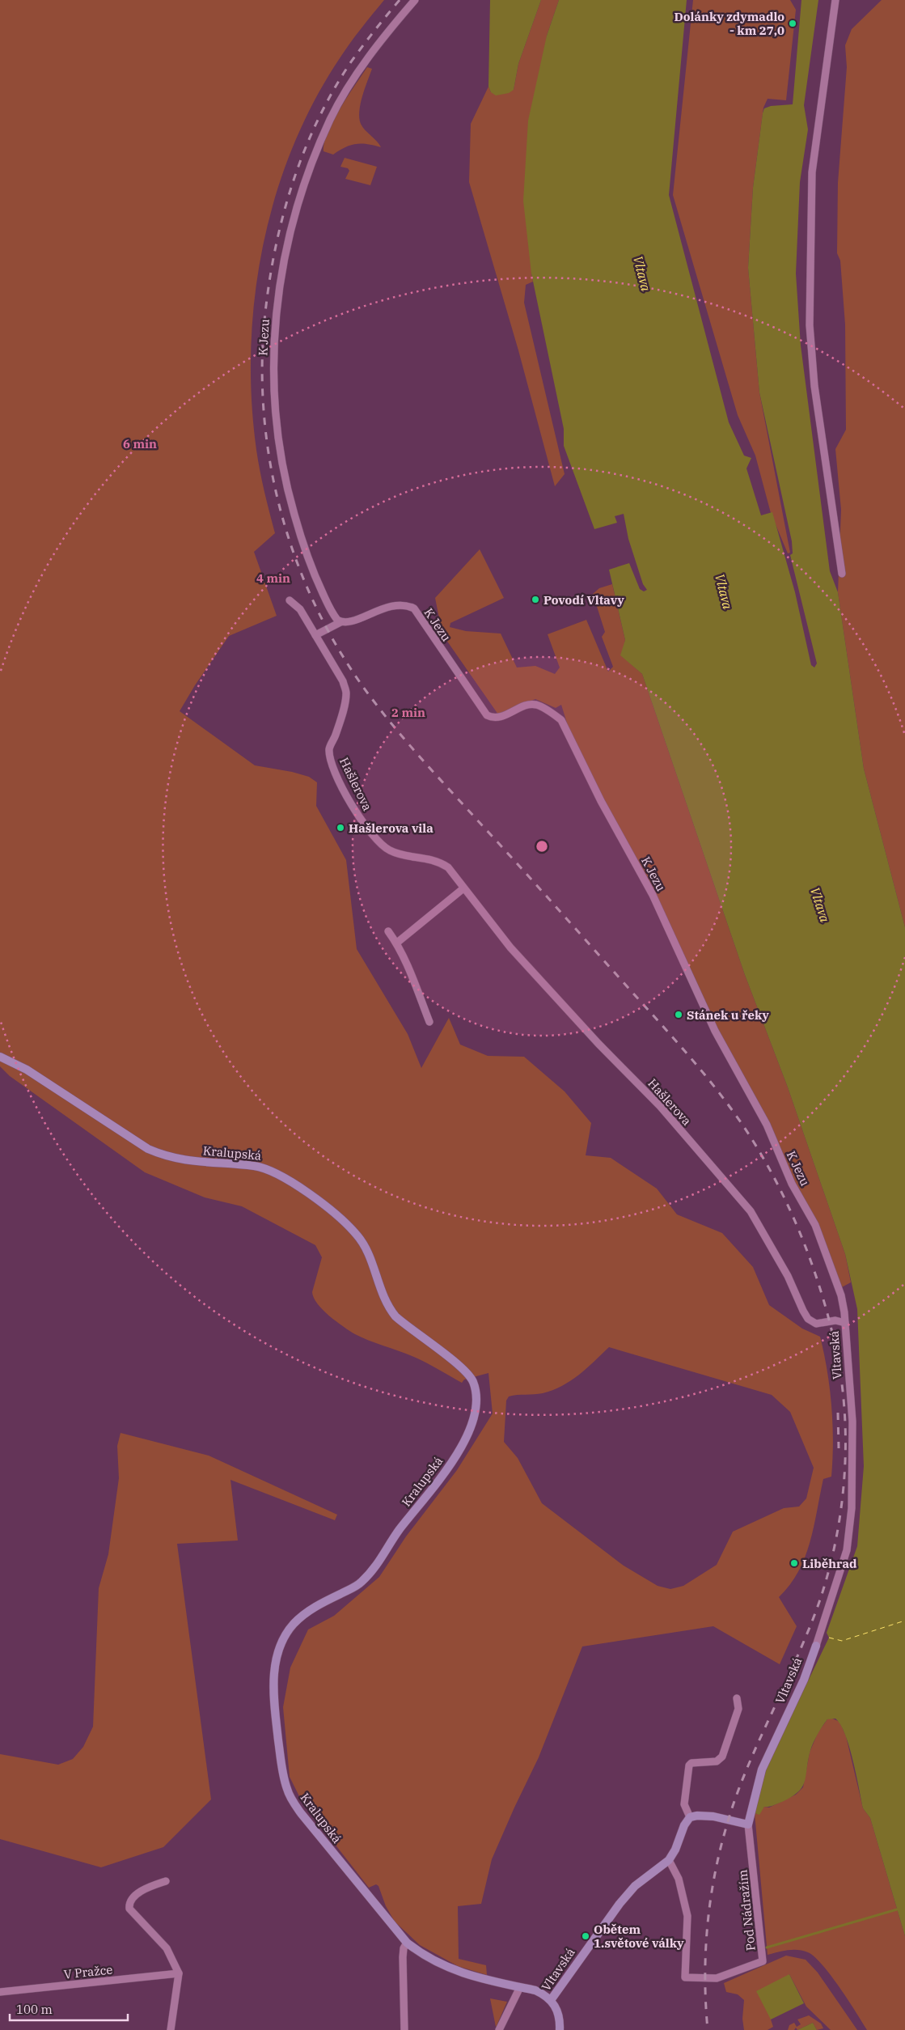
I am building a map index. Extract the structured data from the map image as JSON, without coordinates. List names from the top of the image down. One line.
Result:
{"streets":{"street":["K Jezu","Hašlerova","Kralupská","Vltavská","Pod Nádražím","V Pražce"]},"crossings":[["K Jezu","Vltavská"],["Hašlerova","Vltavská"],["Kralupská","Vltavská"],["Vltavská","Pod Nádražím"]],"water":["Vltava"],"places":["Dolánky zdymadlo - km 27,0","Povodí Vltavy","Hašlerova vila","Stánek u řeky","Liběhrad","Obětem 1.světové války"],"scale_bar":"100 m","rings":["6 min","4 min","2 min"]}
